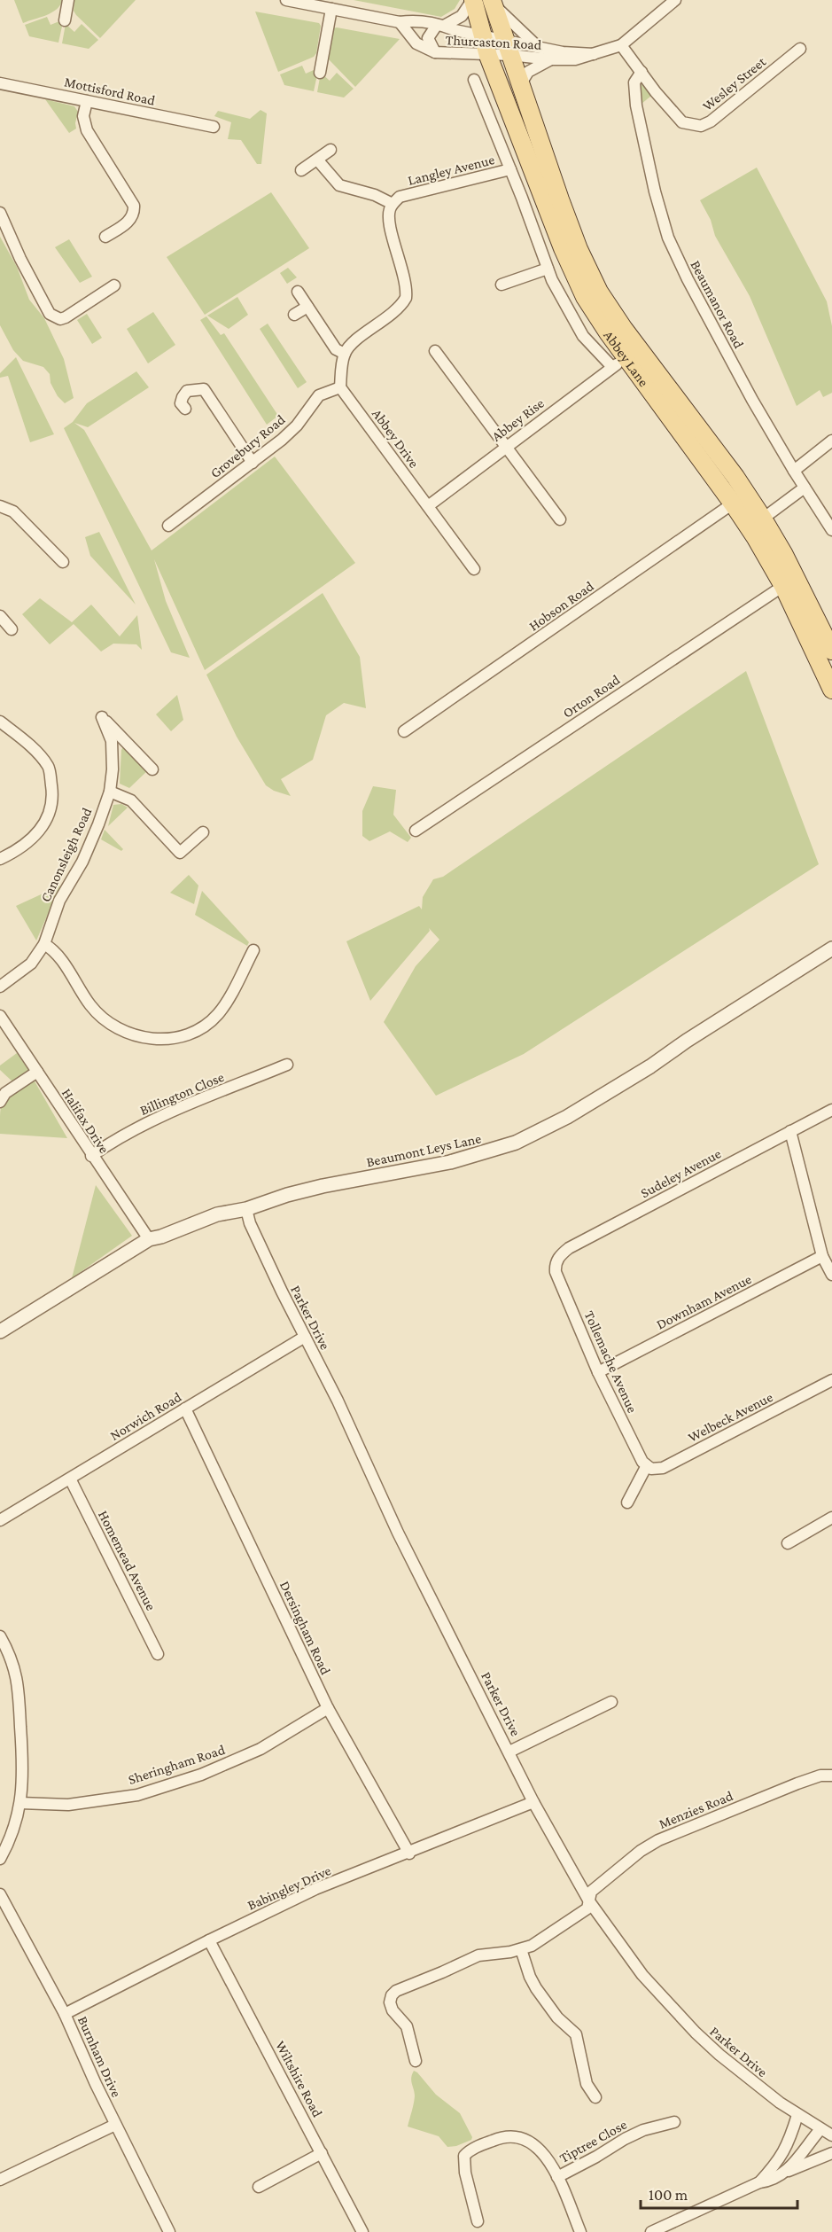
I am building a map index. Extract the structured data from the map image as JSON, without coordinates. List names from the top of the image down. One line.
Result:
{"streets":{"main road":["Abbey Lane"],"street":["Thurcaston Road","Wesley Street","Mottisford Road","Langley Avenue","Beaumanor Road","Abbey Rise","Abbey Drive","Grovebury Road","Hobson Road","Orton Road","Canonsleigh Road","Billington Close","Halifax Drive","Beaumont Leys Lane","Sudeley Avenue","Downham Avenue","Parker Drive","Tollemache Avenue","Norwich Road","Welbeck Avenue","Homemead Avenue","Dersingham Road","Sheringham Road","Menzies Road","Babingley Drive","Burnham Drive","Wiltshire Road","Tiptree Close"]},"crossings":[["Thurcaston Road","Wesley Street"],["Thurcaston Road","Abbey Lane"],["Wesley Street","Beaumanor Road"],["Langley Avenue","Abbey Lane"],["Langley Avenue","Abbey Rise"],["Abbey Lane","Abbey Rise"],["Abbey Lane","Hobson Road"],["Abbey Lane","Orton Road"],["Abbey Rise","Abbey Drive"],["Abbey Drive","Grovebury Road"],["Billington Close","Halifax Drive"],["Halifax Drive","Beaumont Leys Lane"],["Beaumont Leys Lane","Parker Drive"],["Sudeley Avenue","Tollemache Avenue"],["Downham Avenue","Tollemache Avenue"],["Parker Drive","Norwich Road"],["Parker Drive","Menzies Road"],["Parker Drive","Babingley Drive"],["Tollemache Avenue","Welbeck Avenue"],["Norwich Road","Homemead Avenue"],["Norwich Road","Dersingham Road"],["Dersingham Road","Sheringham Road"],["Dersingham Road","Babingley Drive"],["Babingley Drive","Burnham Drive"],["Babingley Drive","Wiltshire Road"]],"scale_bar":"100 m"}
